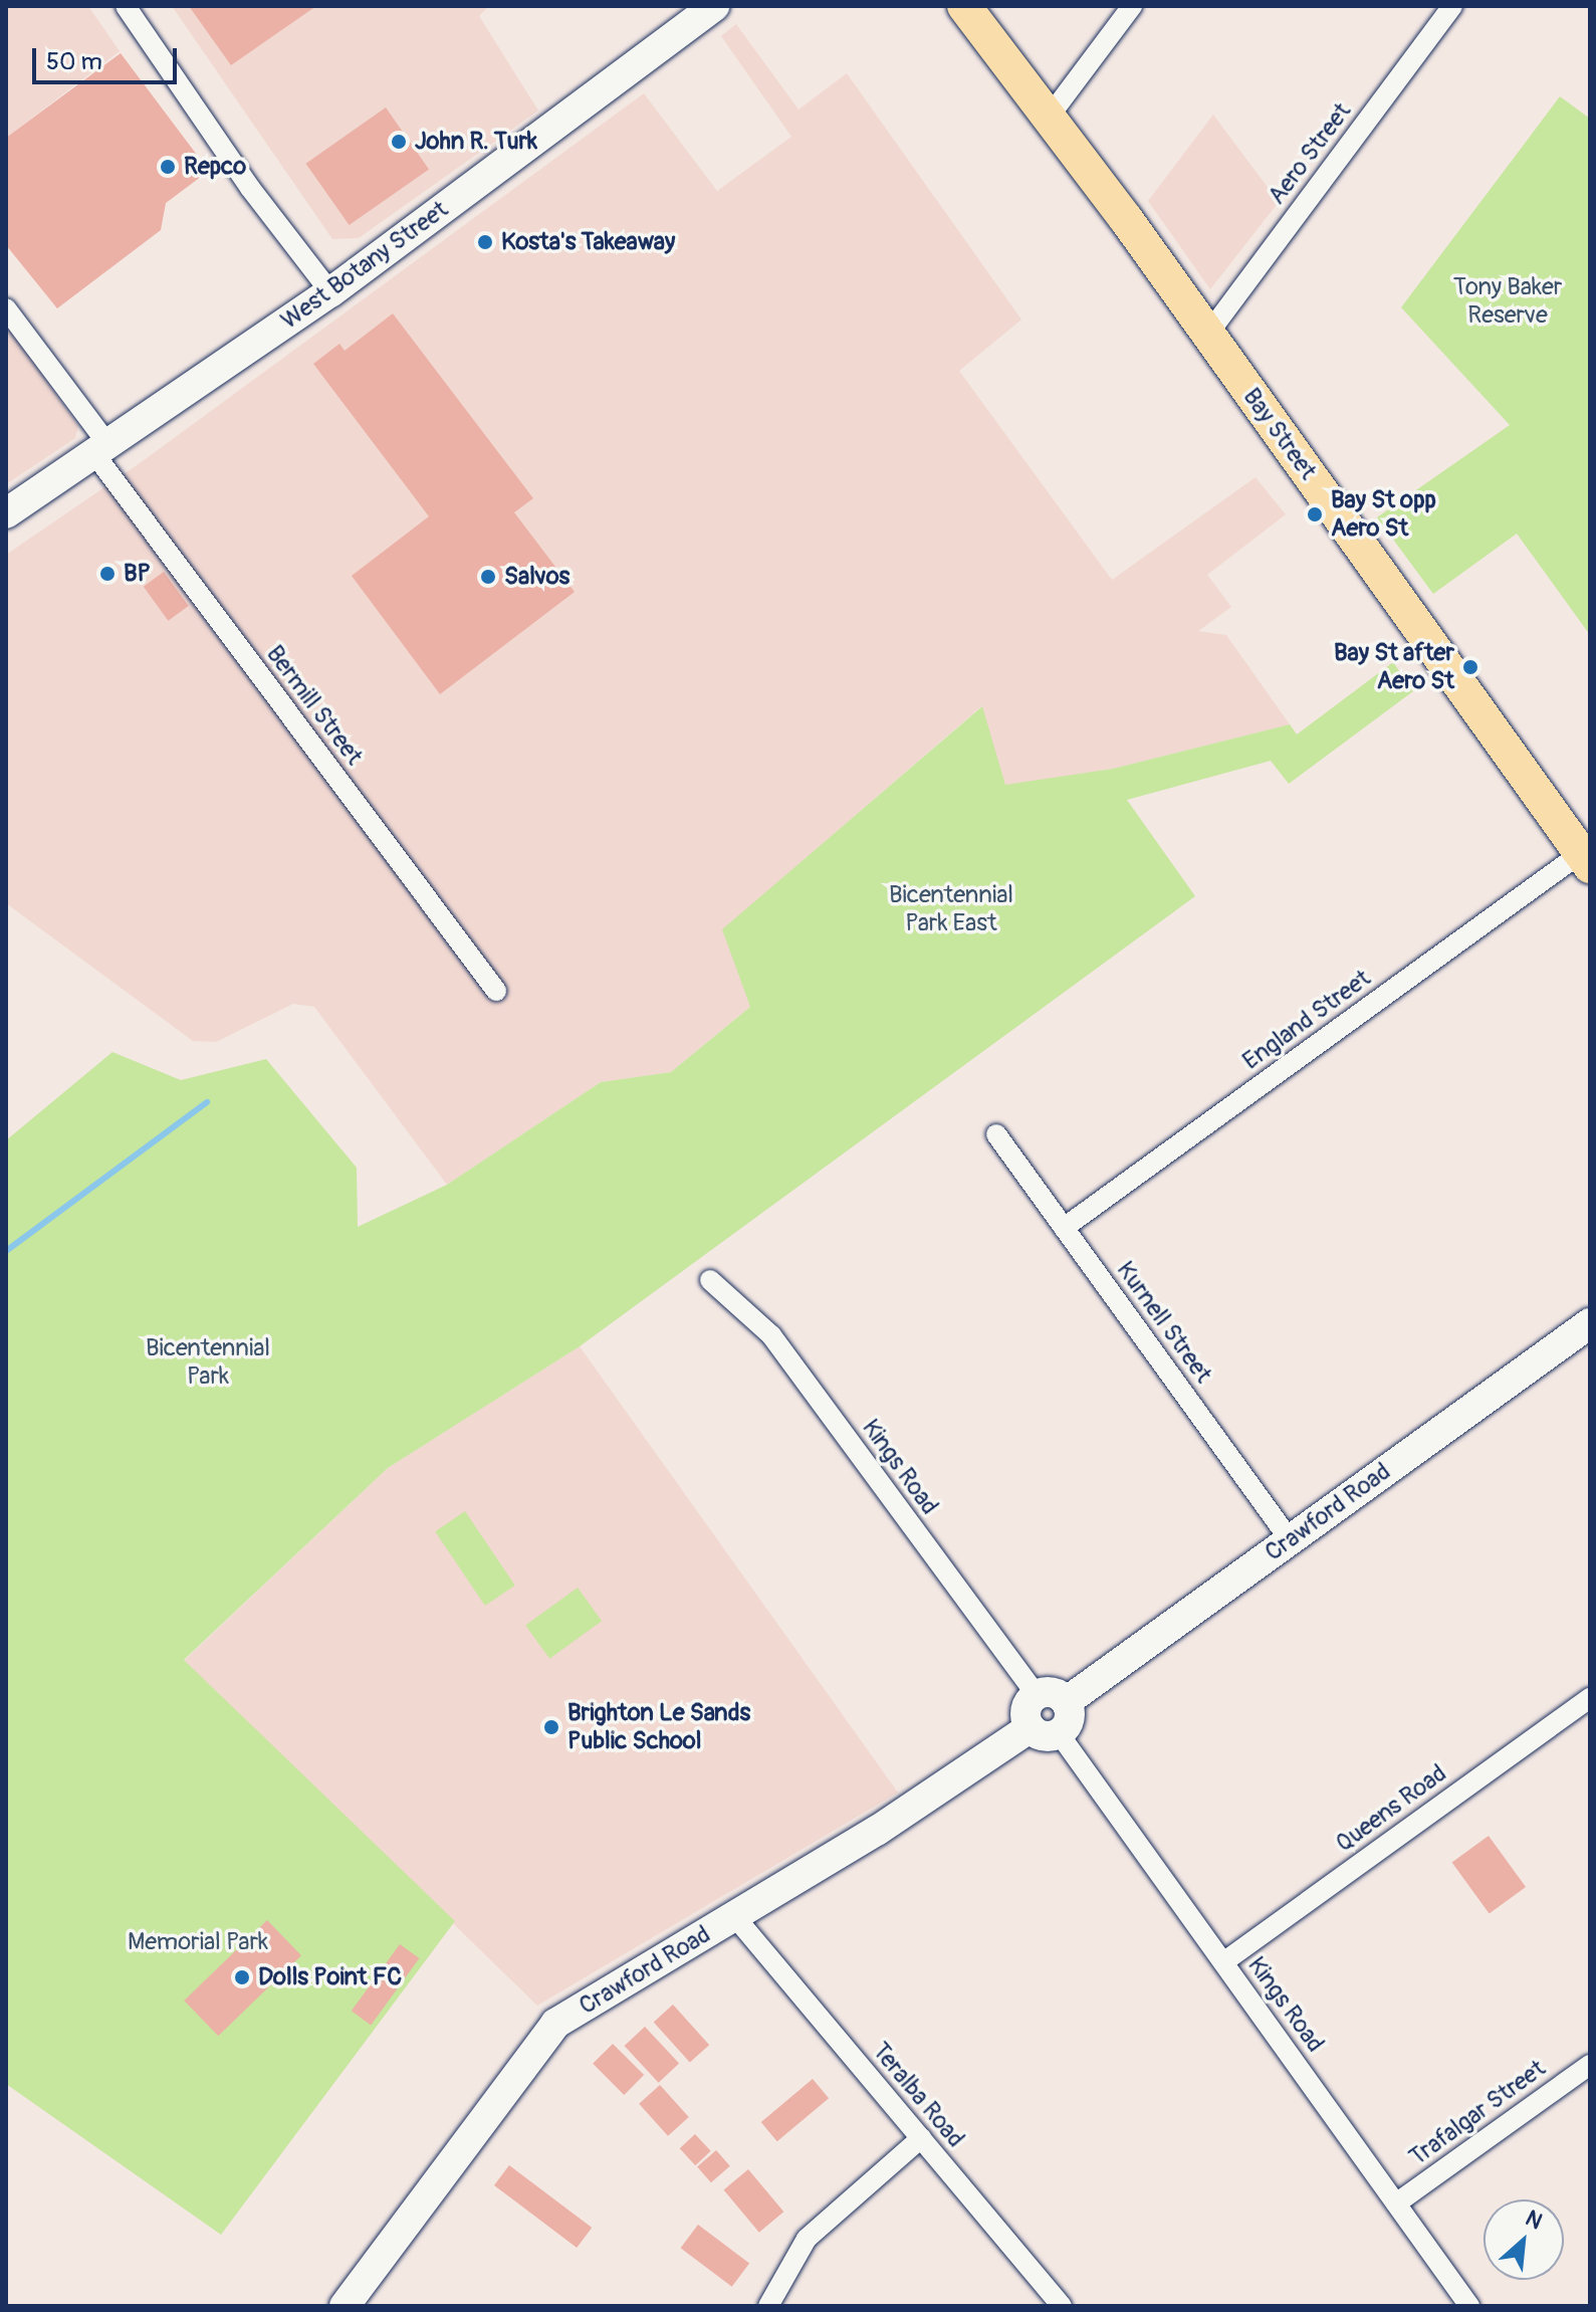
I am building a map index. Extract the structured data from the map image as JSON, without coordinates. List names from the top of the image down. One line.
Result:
{"streets":{"main road":["Bay Street"],"street":["Aero Street","West Botany Street","Bermill Street","England Street","Kurnell Street","Kings Road","Crawford Road","Queens Road","Teralba Road","Trafalgar Street"]},"crossings":[["Aero Street","Bay Street"],["West Botany Street","Bermill Street"],["Bay Street","England Street"],["England Street","Kurnell Street"],["Kurnell Street","Crawford Road"],["Kings Road","Crawford Road"],["Kings Road","Queens Road"],["Kings Road","Trafalgar Street"],["Crawford Road","Teralba Road"]],"parks":["Tony Baker Reserve","Bicentennial Park East","Bicentennial Park","Memorial Park"],"places":["John R. Turk","Repco","Kosta's Takeaway","Bay St opp Aero St","BP","Salvos","Bay St after Aero St","Brighton Le Sands Public School","Dolls Point FC"],"scale_bar":"50 m","north":"top right"}
